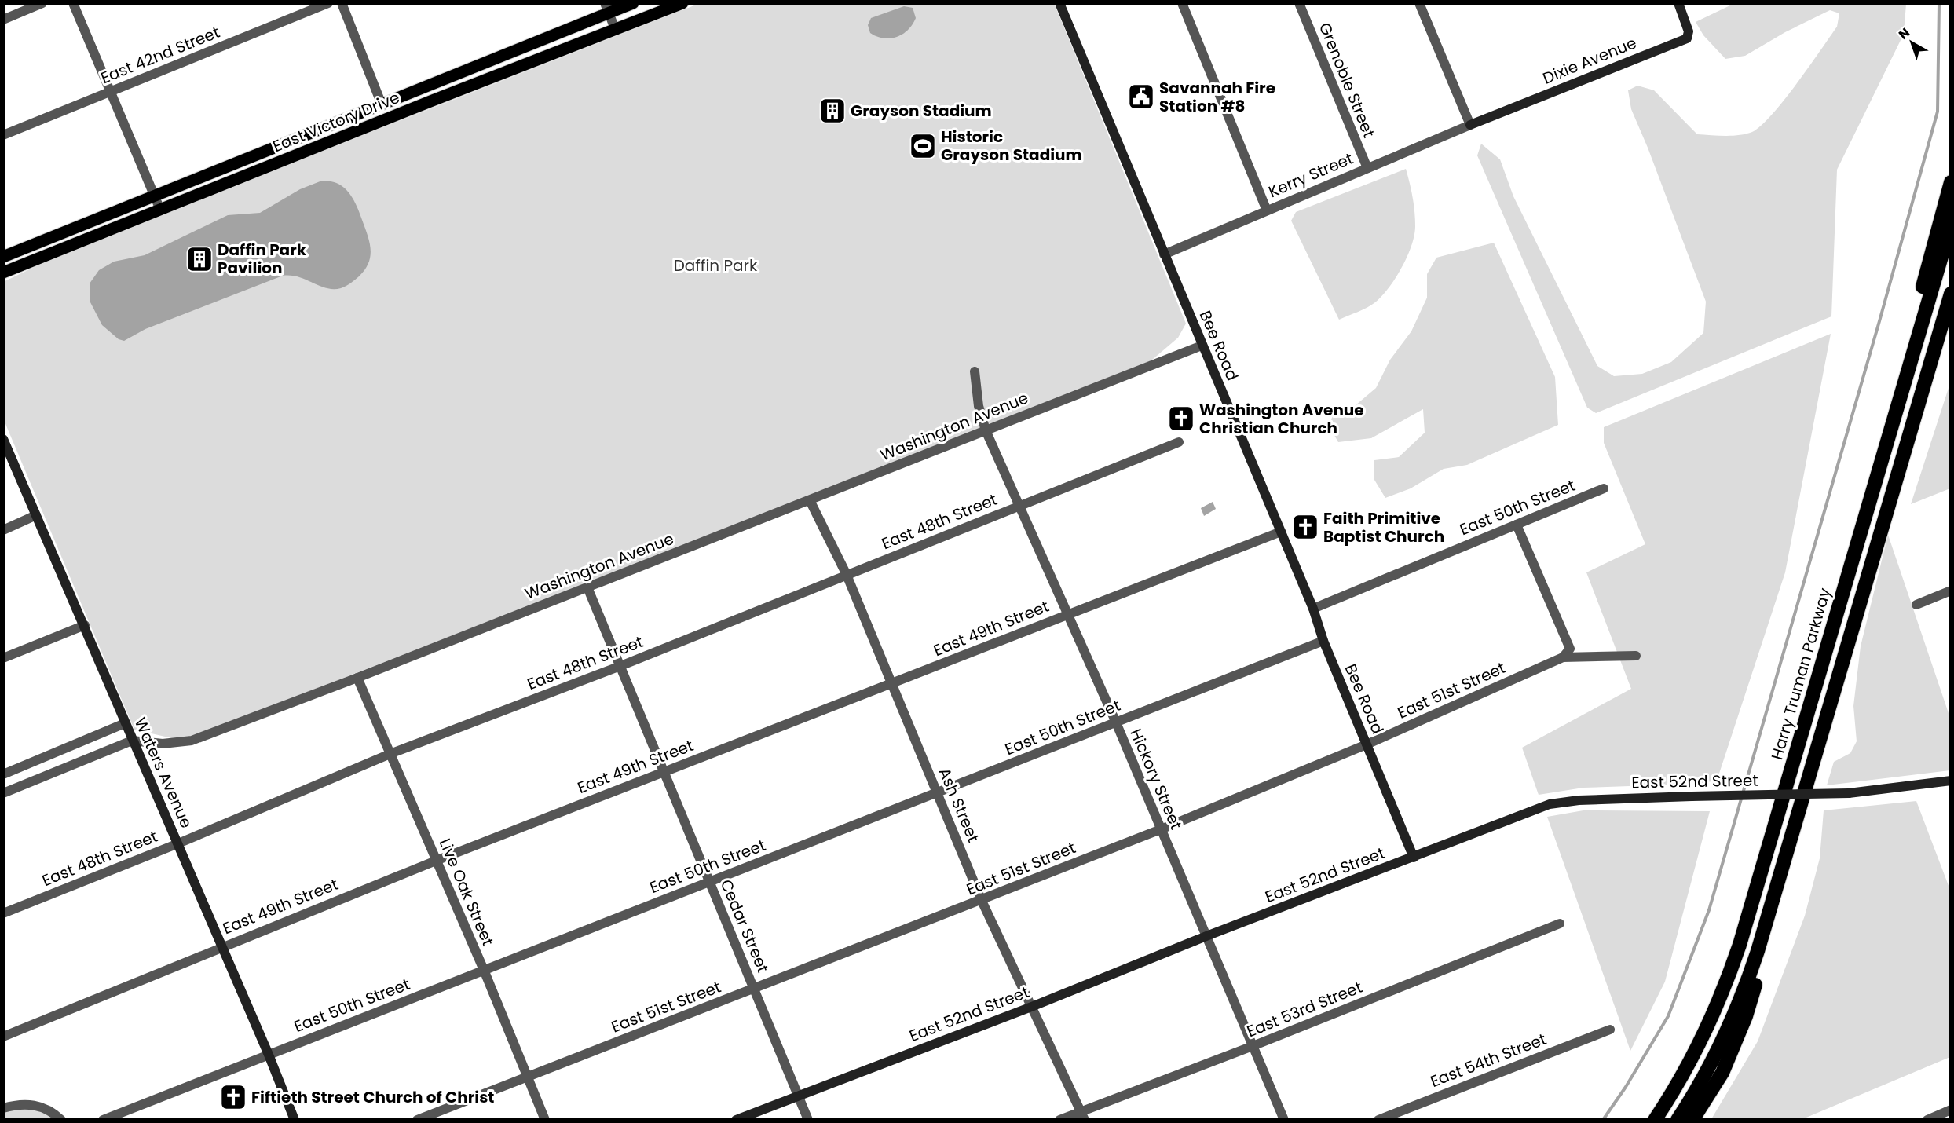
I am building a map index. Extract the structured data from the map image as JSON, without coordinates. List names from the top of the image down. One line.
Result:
{"streets":{"highway":["Harry Truman Parkway"],"main road":["Dixie Avenue","East Victory Drive","Bee Road","Waters Avenue","East 52nd Street"],"street":["East 42nd Street","Grenoble Street","Kerry Street","Washington Avenue","East 50th Street","East 48th Street","East 49th Street","East 51st Street","Hickory Street","Ash Street","Live Oak Street","Cedar Street","East 53rd Street","East 54th Street"]},"crossings":[["Dixie Avenue","Kerry Street"],["Grenoble Street","Kerry Street"],["Kerry Street","Bee Road"],["Bee Road","Washington Avenue"],["Bee Road","East 50th Street"],["Bee Road","East 49th Street"],["Bee Road","East 51st Street"],["Bee Road","East 52nd Street"],["Washington Avenue","Waters Avenue"],["Washington Avenue","Hickory Street"],["Washington Avenue","Ash Street"],["Washington Avenue","Live Oak Street"],["Washington Avenue","Cedar Street"],["East 50th Street","Waters Avenue"],["East 50th Street","Hickory Street"],["East 50th Street","Ash Street"],["East 50th Street","Live Oak Street"],["East 50th Street","Cedar Street"],["East 48th Street","Waters Avenue"],["East 48th Street","Hickory Street"],["East 48th Street","Ash Street"],["East 48th Street","Live Oak Street"],["East 48th Street","Cedar Street"],["East 49th Street","Waters Avenue"],["East 49th Street","Hickory Street"],["East 49th Street","Ash Street"],["East 49th Street","Live Oak Street"],["East 49th Street","Cedar Street"],["East 51st Street","Hickory Street"],["East 51st Street","Ash Street"],["East 51st Street","Live Oak Street"],["East 51st Street","Cedar Street"],["Hickory Street","East 52nd Street"],["Hickory Street","East 53rd Street"],["East 52nd Street","Ash Street"],["East 52nd Street","Cedar Street"],["Ash Street","East 53rd Street"]],"parks":["Daffin Park"],"places":{"public building":["Savannah Fire Station #8"],"building":["Grayson Stadium","Daffin Park Pavilion"],"sports":["Historic Grayson Stadium"],"church":["Washington Avenue Christian Church","Faith Primitive Baptist Church","Fiftieth Street Church of Christ"]},"north":"top left"}
